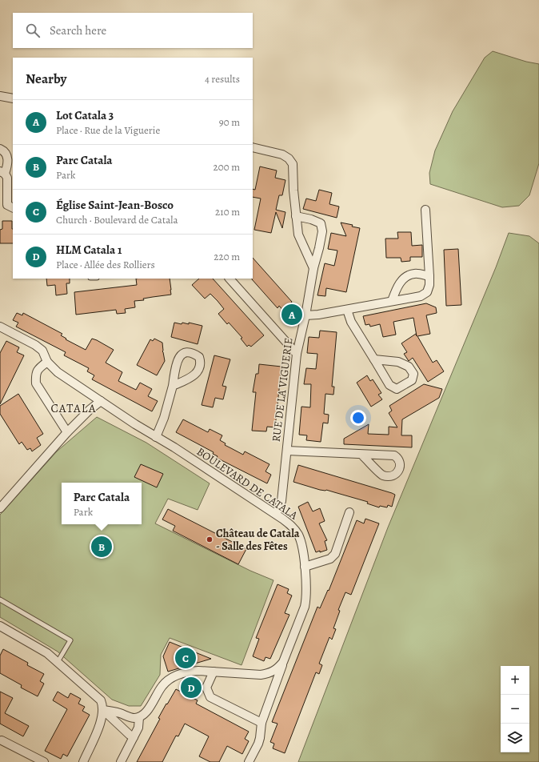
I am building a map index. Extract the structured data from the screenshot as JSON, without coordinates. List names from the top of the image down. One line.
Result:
{"streets":{"street":["RUE DE LA VIGUERIE","BOULEVARD DE CATALA"]},"crossings":[["RUE DE LA VIGUERIE","BOULEVARD DE CATALA"]],"districts":["CATALA"],"places":["Château de Catala - Salle des Fêtes"],"page":{"search":"Search here","heading":["Nearby","4 results"],"list":[{"mark":"A","name":"Lot Catala 3","note":"Place · Rue de la Viguerie","value":"90 m"},{"mark":"B","name":"Parc Catala","note":"Park","value":"200 m"},{"mark":"C","name":"Église Saint-Jean-Bosco","note":"Church · Boulevard de Catala","value":"210 m"},{"mark":"D","name":"HLM Catala 1","note":"Place · Allée des Rolliers","value":"220 m"}],"pins":["A","B","C","D"],"popup":["Parc Catala","Park"],"map_buttons":["+","−"]}}
